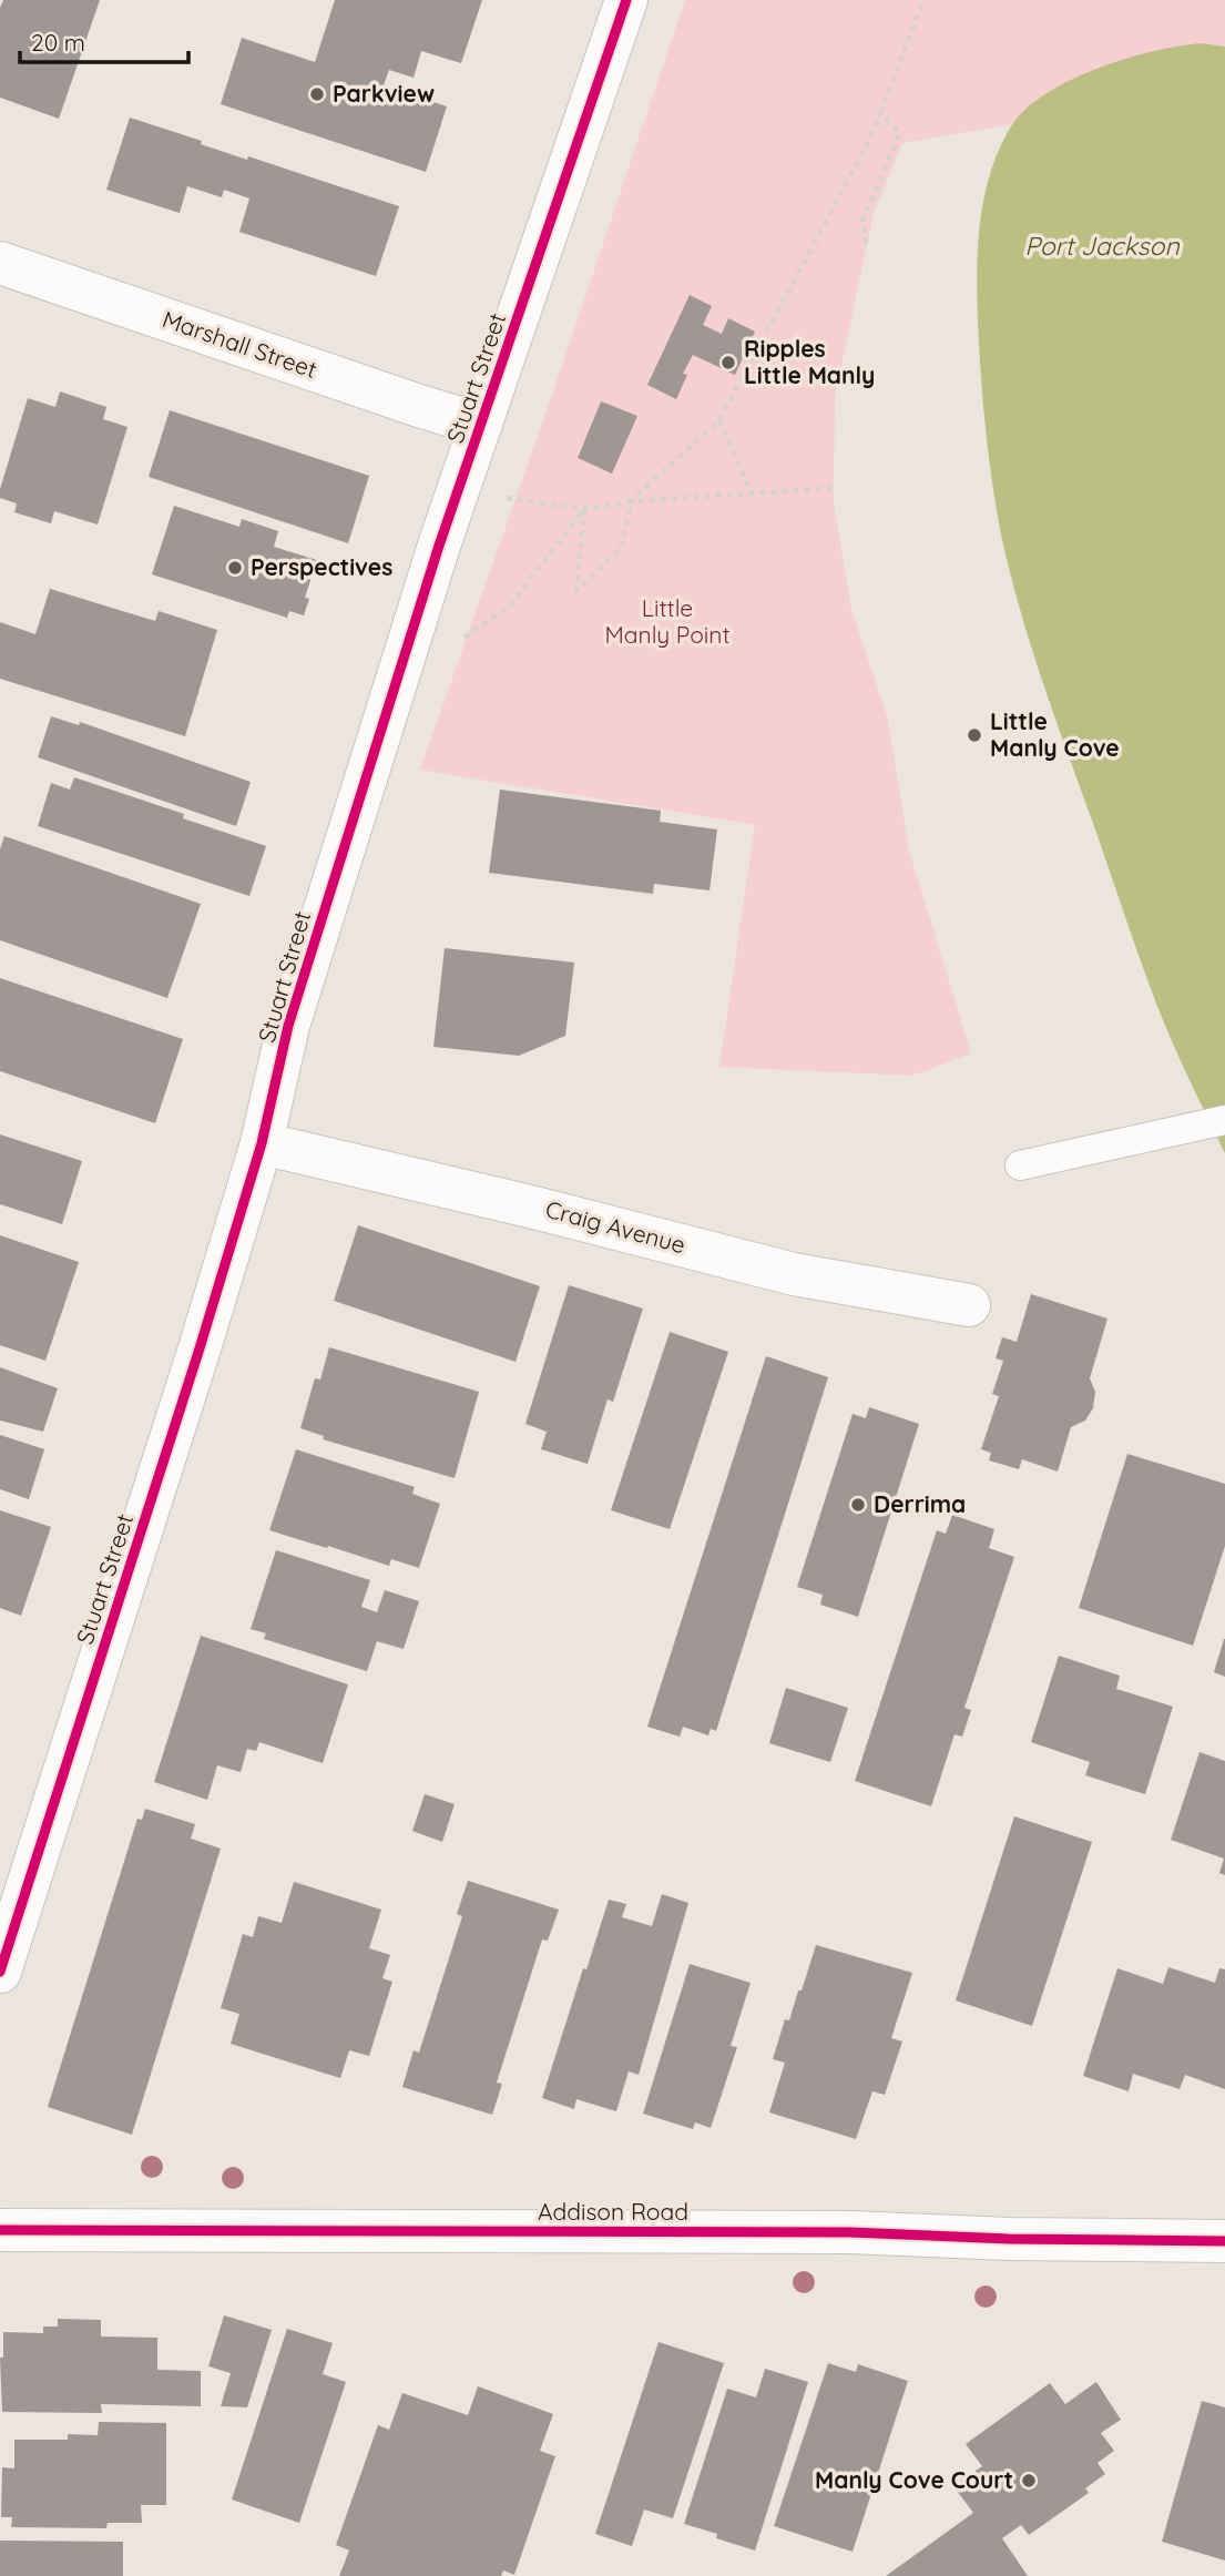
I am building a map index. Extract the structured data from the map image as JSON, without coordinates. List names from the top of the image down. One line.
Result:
{"streets":{"street":["Marshall Street","Stuart Street","Craig Avenue","Addison Road"]},"crossings":[["Marshall Street","Stuart Street"],["Stuart Street","Craig Avenue"]],"water":["Port Jackson"],"parks":["Little Manly Point"],"places":["Parkview","Ripples Little Manly","Perspectives","Little Manly Cove","Derrima","Manly Cove Court"],"scale_bar":"20 m"}
